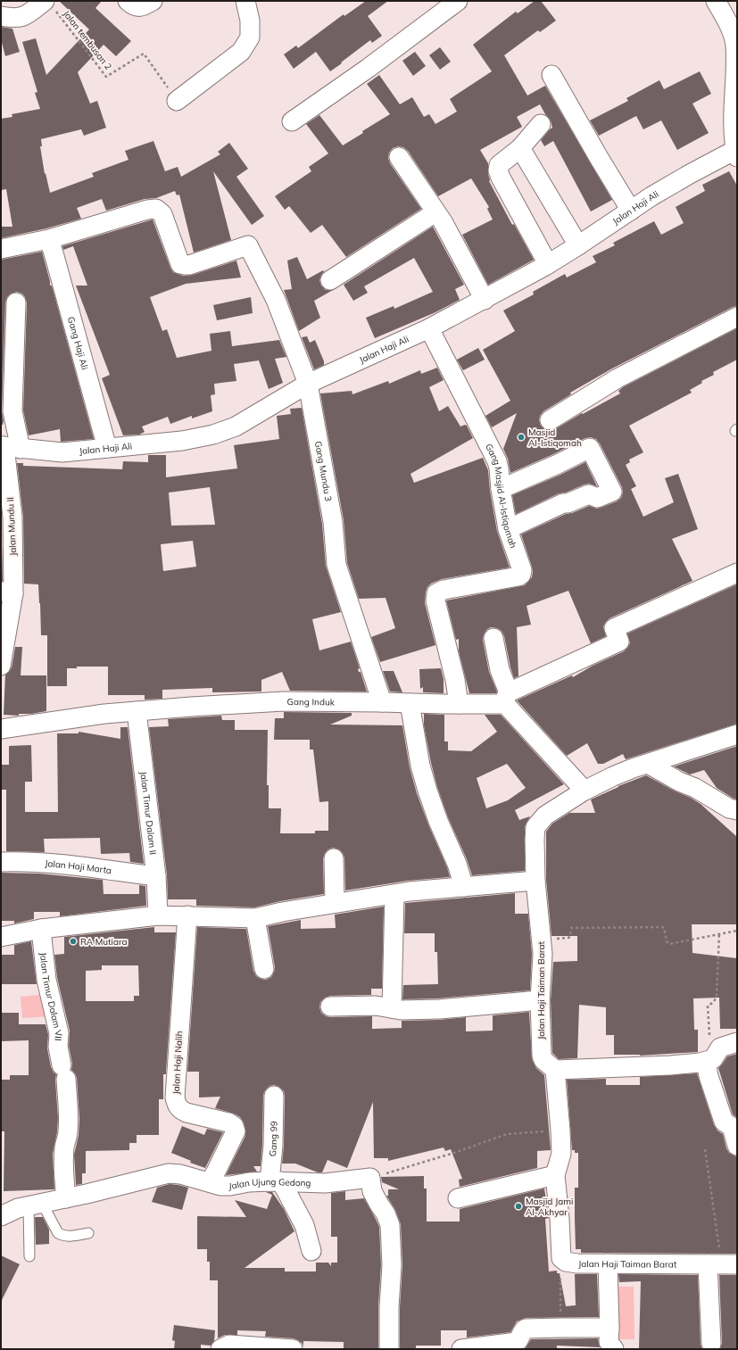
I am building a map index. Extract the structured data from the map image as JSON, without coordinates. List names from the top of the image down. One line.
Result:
{"streets":{"street":["Jalan Haji Ali","Gang Haji Ali","Gang Mundu 3","Gang Masjid Al-Istiqomah","Jalan Mundu II","Gang Induk","Jalan Timur Dalam II","Jalan Haji Marta","Jalan Haji Taiman Barat","Jalan Timur Dalam VII","Jalan Haji Nalih","Gang 99","Jalan Ujung Gedong"],"path":["Jalan tembusan 2"]},"crossings":[["Jalan Haji Ali","Gang Haji Ali"],["Jalan Haji Ali","Gang Mundu 3"],["Jalan Haji Ali","Gang Masjid Al-Istiqomah"],["Jalan Haji Ali","Jalan Mundu II"],["Gang Haji Ali","Gang Mundu 3"],["Gang Mundu 3","Gang Induk"],["Gang Masjid Al-Istiqomah","Gang Induk"],["Gang Induk","Jalan Timur Dalam II"],["Jalan Timur Dalam II","Jalan Haji Marta"],["Jalan Timur Dalam VII","Jalan Ujung Gedong"],["Jalan Haji Nalih","Jalan Ujung Gedong"],["Gang 99","Jalan Ujung Gedong"]],"places":["Masjid Al-Istiqomah","RA Mutiara","Masjid Jami Al-Akhyar"]}
